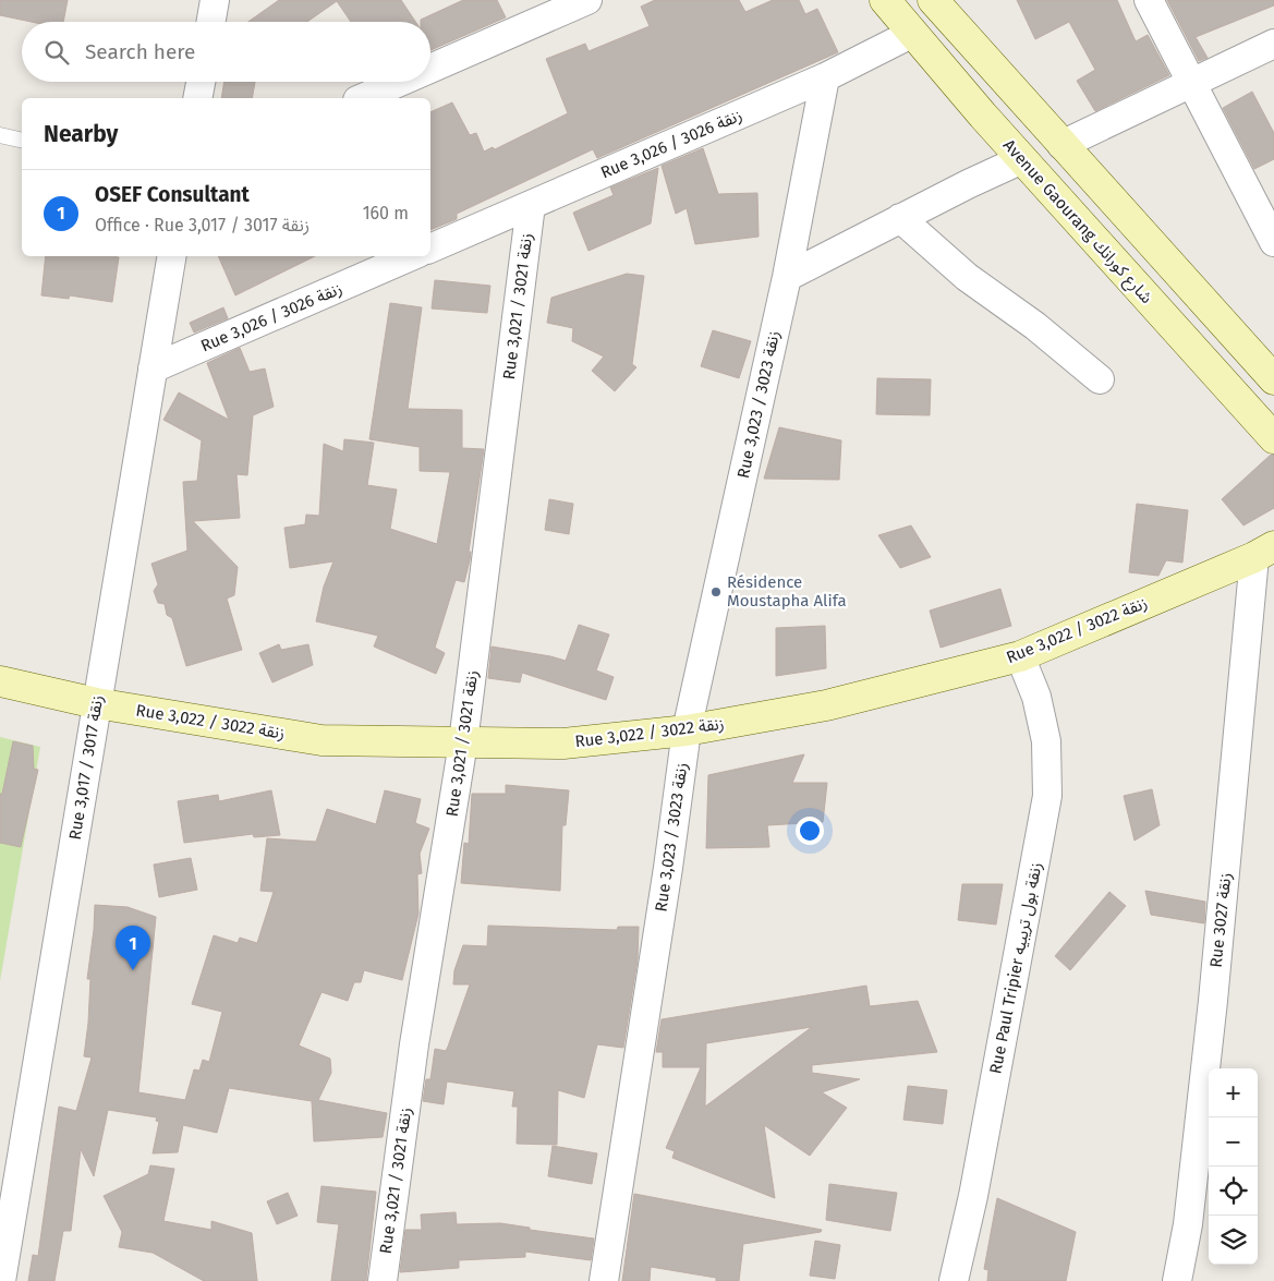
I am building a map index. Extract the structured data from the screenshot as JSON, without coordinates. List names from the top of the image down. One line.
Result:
{"streets":{"street":["Rue 3,026 / زنقة 3026","Avenue Gaourang شارع كورانك","Rue 3,021 / زنقة 3021","Rue 3,023 / زنقة 3023","Rue 3,022 / زنقة 3022","Rue 3,017 / زنقة 3017","Rue 3027 زنقة","Rue Paul Tripier زنقة بول تريبيه"]},"crossings":[["Rue 3,026 / زنقة 3026","Avenue Gaourang شارع كورانك"],["Rue 3,026 / زنقة 3026","Rue 3,021 / زنقة 3021"],["Rue 3,026 / زنقة 3026","Rue 3,023 / زنقة 3023"],["Rue 3,026 / زنقة 3026","Rue 3,017 / زنقة 3017"],["Rue 3,021 / زنقة 3021","Rue 3,022 / زنقة 3022"],["Rue 3,023 / زنقة 3023","Rue 3,022 / زنقة 3022"],["Rue 3,022 / زنقة 3022","Rue 3,017 / زنقة 3017"],["Rue 3,022 / زنقة 3022","Rue 3027 زنقة"],["Rue 3,022 / زنقة 3022","Rue Paul Tripier زنقة بول تريبيه"]],"places":["Résidence Moustapha Alifa"],"page":{"search":"Search here","heading":"Nearby","list":[{"mark":"1","name":"OSEF Consultant","note":"Office · Rue 3,017 / زنقة 3017","value":"160 m"}],"pins":"1","map_buttons":["+","−"]}}
